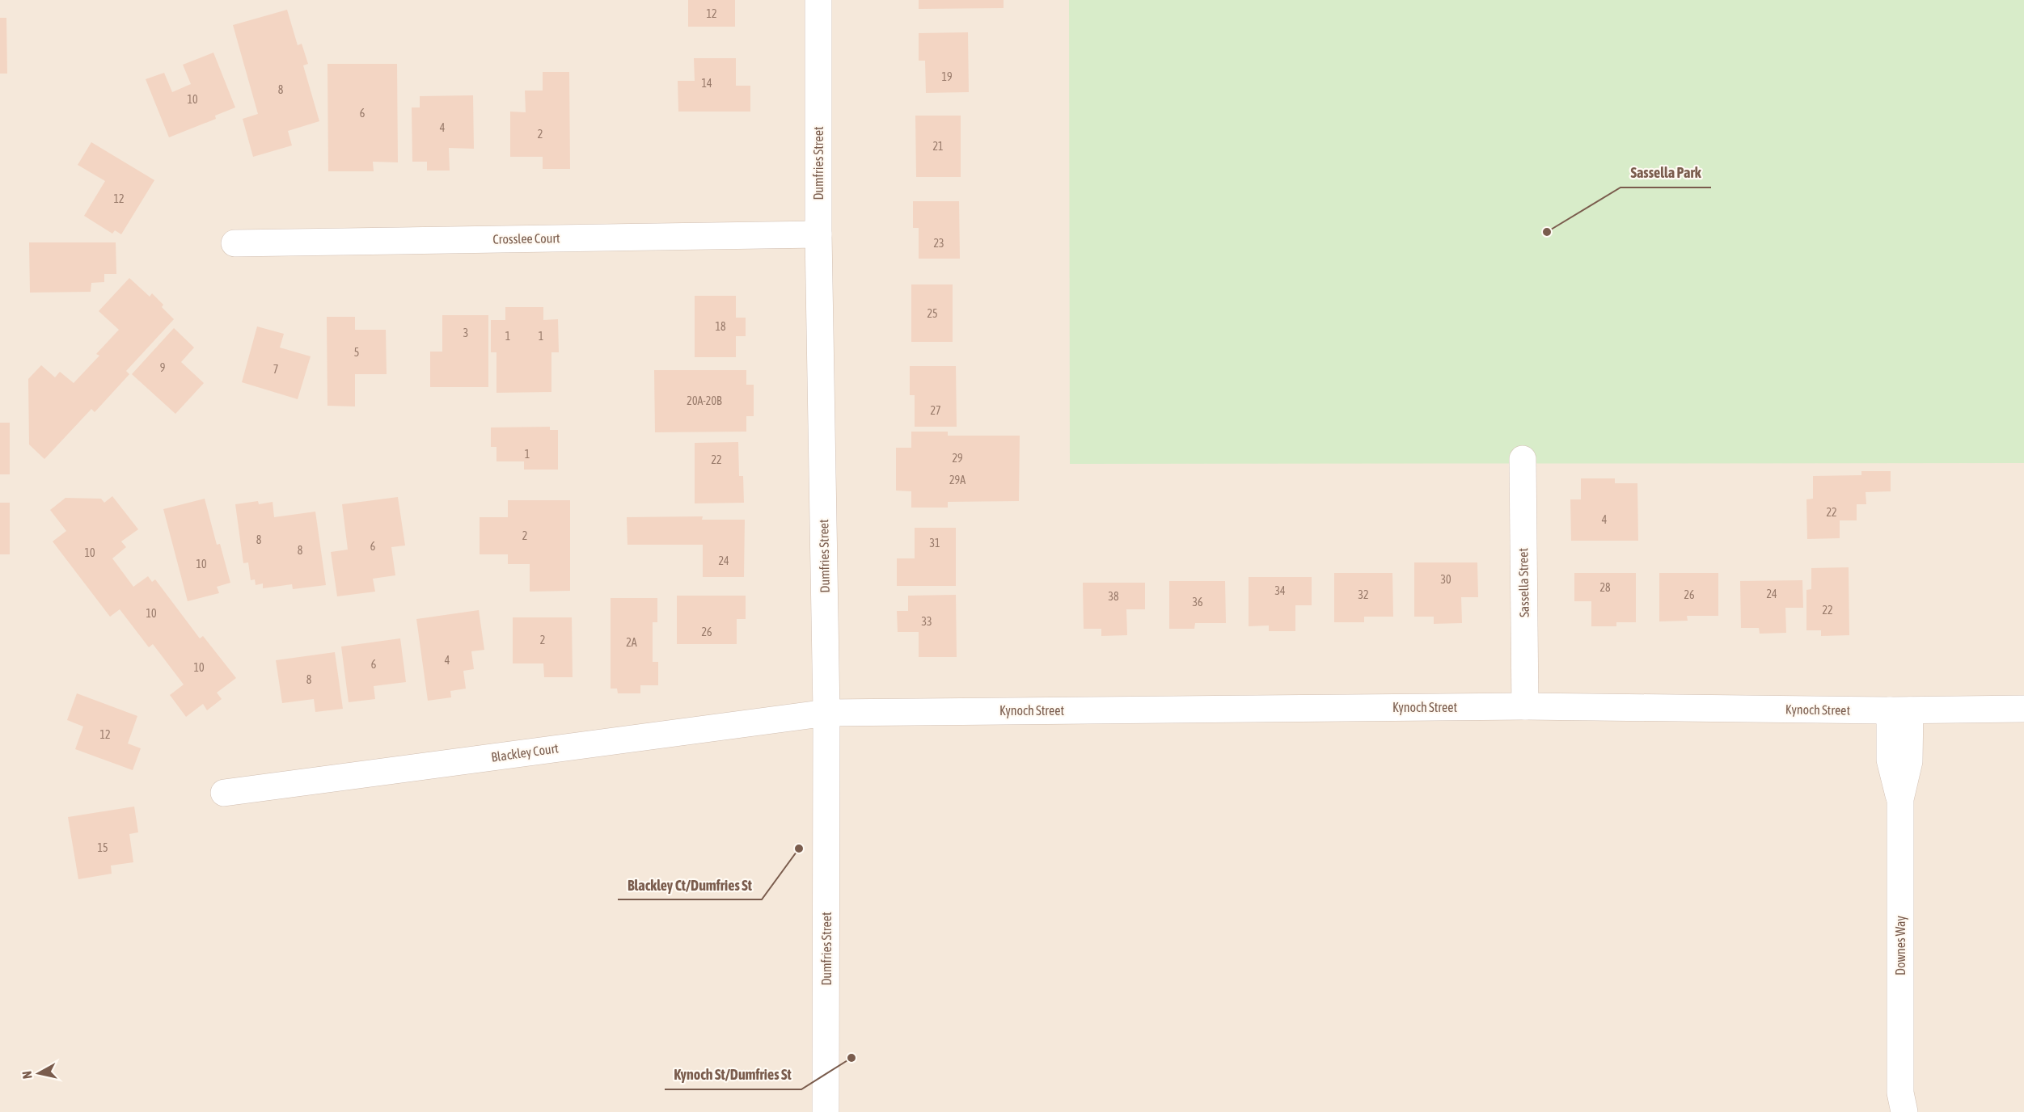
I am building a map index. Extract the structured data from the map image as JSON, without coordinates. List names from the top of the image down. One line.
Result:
{"streets":{"street":["Dumfries Street","Crosslee Court","Sassella Street","Kynoch Street","Blackley Court","Downes Way"]},"crossings":[["Dumfries Street","Crosslee Court"],["Dumfries Street","Kynoch Street"],["Dumfries Street","Blackley Court"],["Sassella Street","Kynoch Street"],["Kynoch Street","Blackley Court"],["Kynoch Street","Downes Way"]],"places":["Sassella Park","Blackley Ct/Dumfries St","Kynoch St/Dumfries St"],"house_numbers":["12","19","14","8","10","6","4","2","21","12","23","25","18","3","1","1","5","9","7","20A-20B","27","1","29","22","29A","22","4","2","8","31","6","8","10","24","10","30","28","34","24","32","26","38","36","22","10","33","26","2","2A","4","6","10","8","12","15"],"north":"left"}
